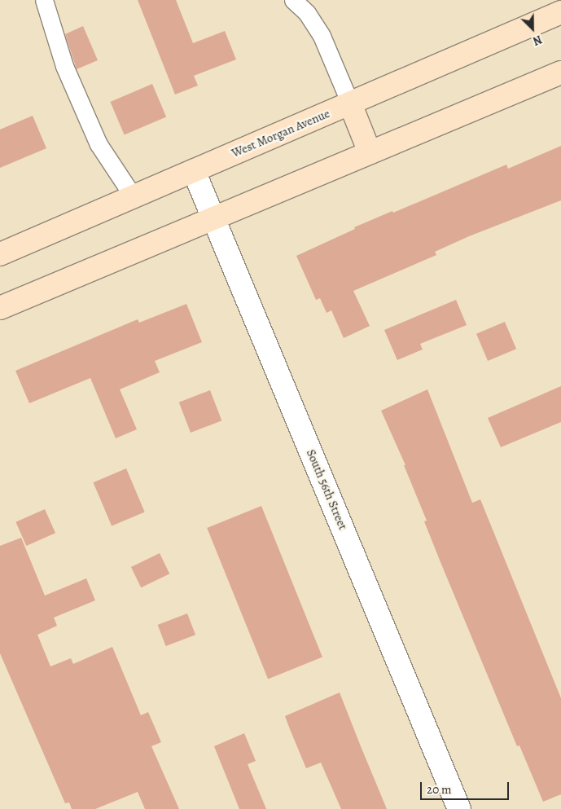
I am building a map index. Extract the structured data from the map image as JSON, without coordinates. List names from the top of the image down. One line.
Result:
{"streets":{"street":["West Morgan Avenue","South 56th Street"]},"crossings":[["West Morgan Avenue","South 56th Street"]],"scale_bar":"20 m","north":"bottom right"}
